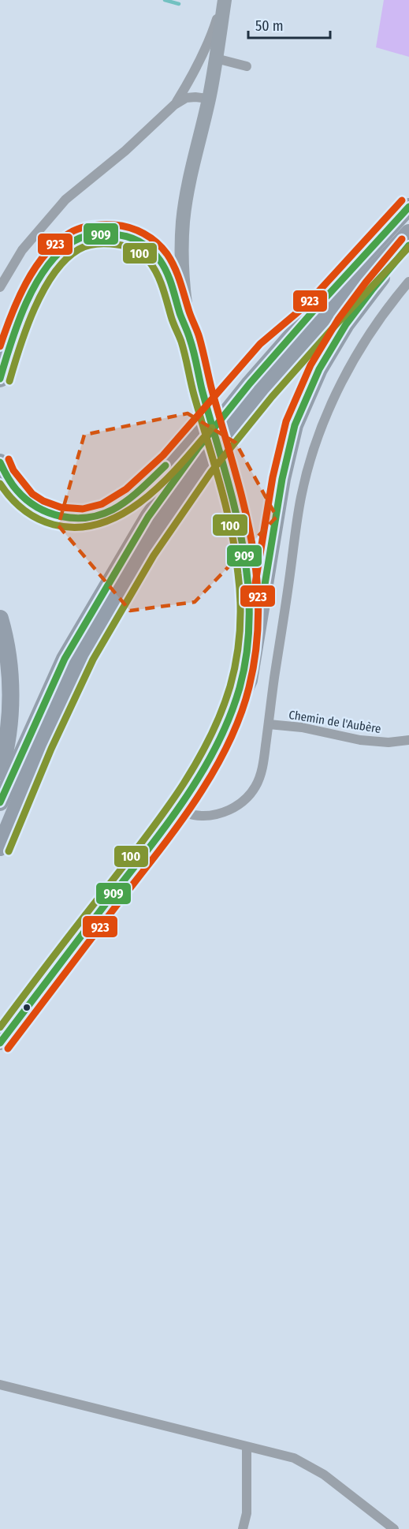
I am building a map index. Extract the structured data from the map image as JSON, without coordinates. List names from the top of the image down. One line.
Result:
{"streets":{"street":["Chemin de l'Aubère"]},"lines":["transit line 923","transit line 909","transit line 100"],"scale_bar":"50 m"}
